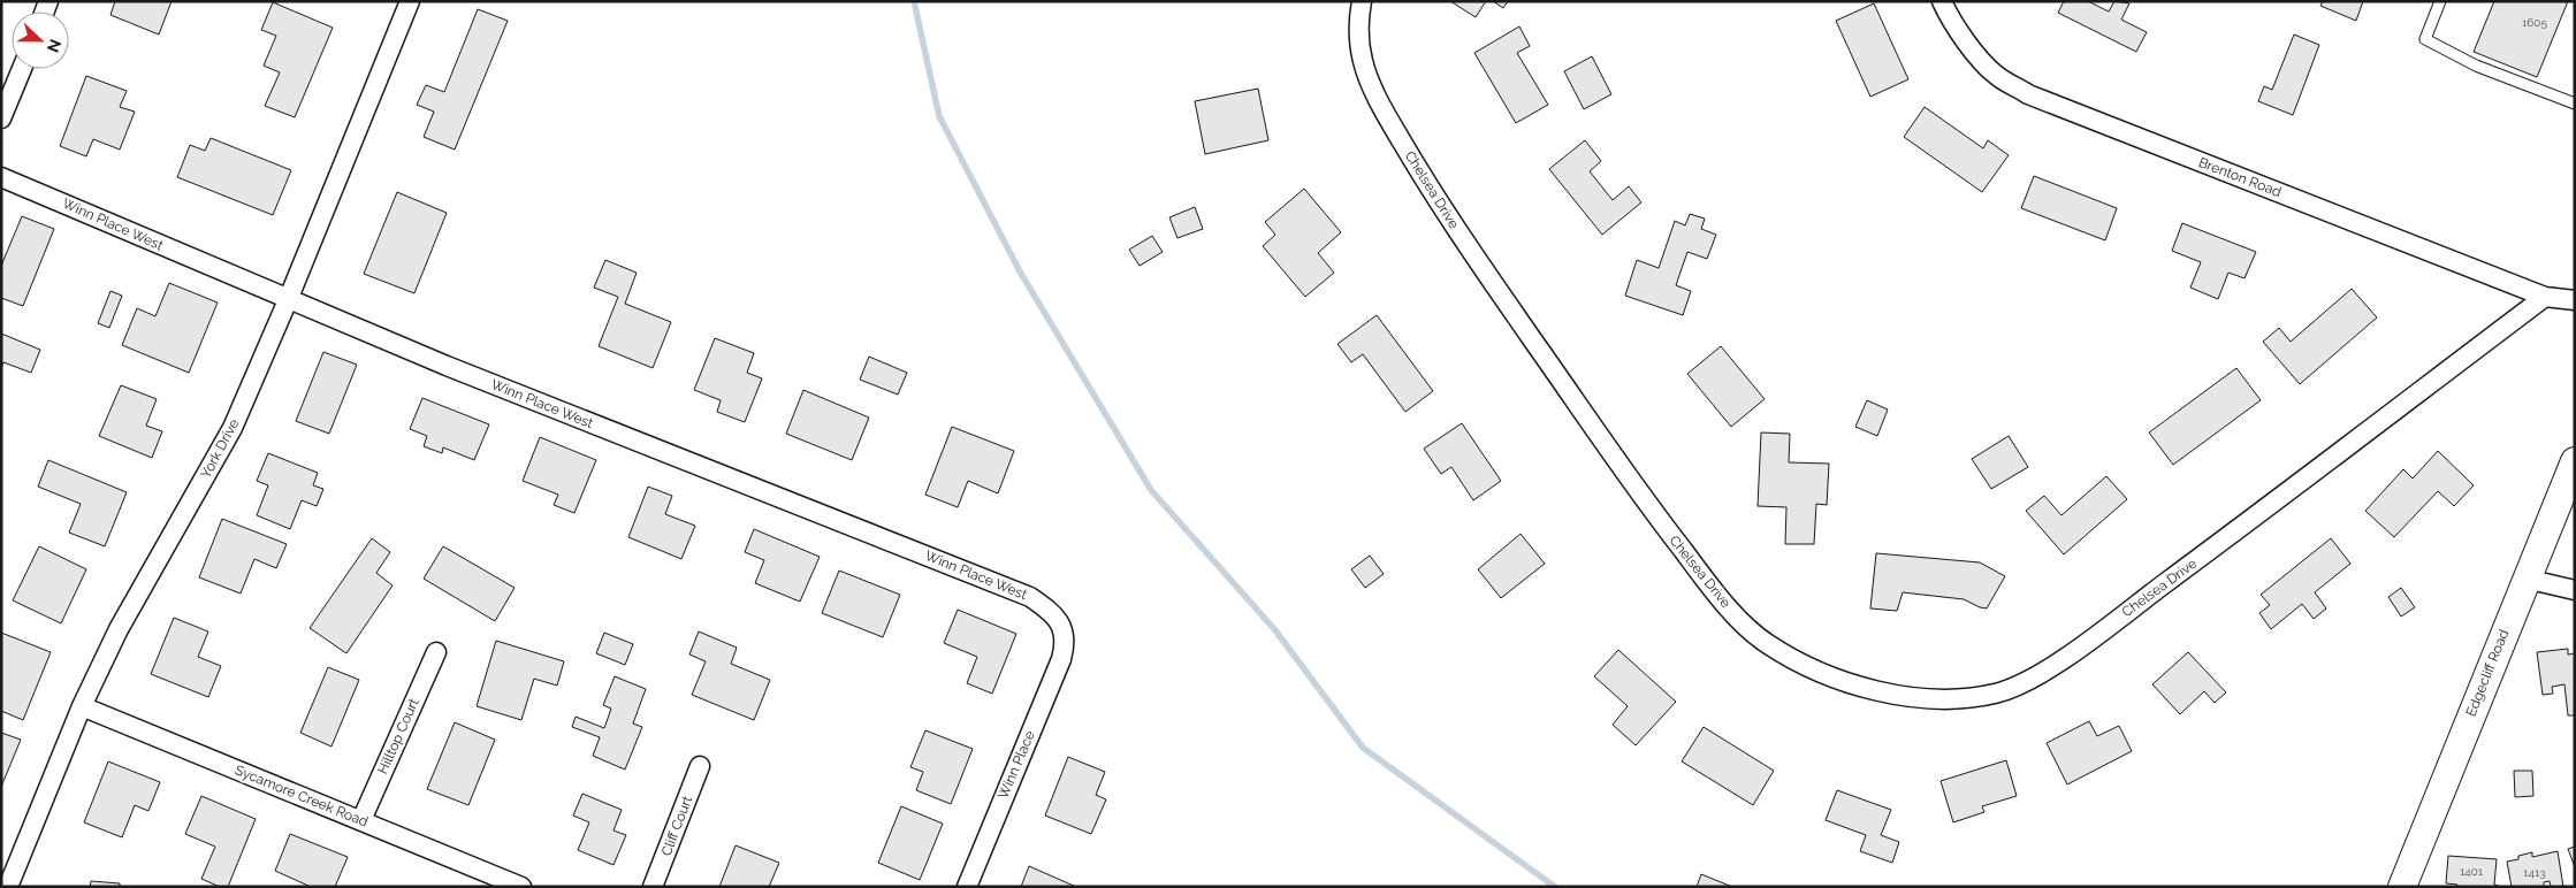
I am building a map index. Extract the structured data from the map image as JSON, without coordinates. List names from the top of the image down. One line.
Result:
{"streets":{"street":["Brenton Road","Chelsea Drive","Winn Place West","York Drive","Edgecliff Road","Hilltop Court","Winn Place","Sycamore Creek Road","Cliff Court"]},"crossings":[["Brenton Road","Chelsea Drive"],["Winn Place West","York Drive"],["Winn Place West","Winn Place"],["York Drive","Sycamore Creek Road"],["Hilltop Court","Sycamore Creek Road"]],"house_numbers":["1605","1401","1413"],"north":"right"}
